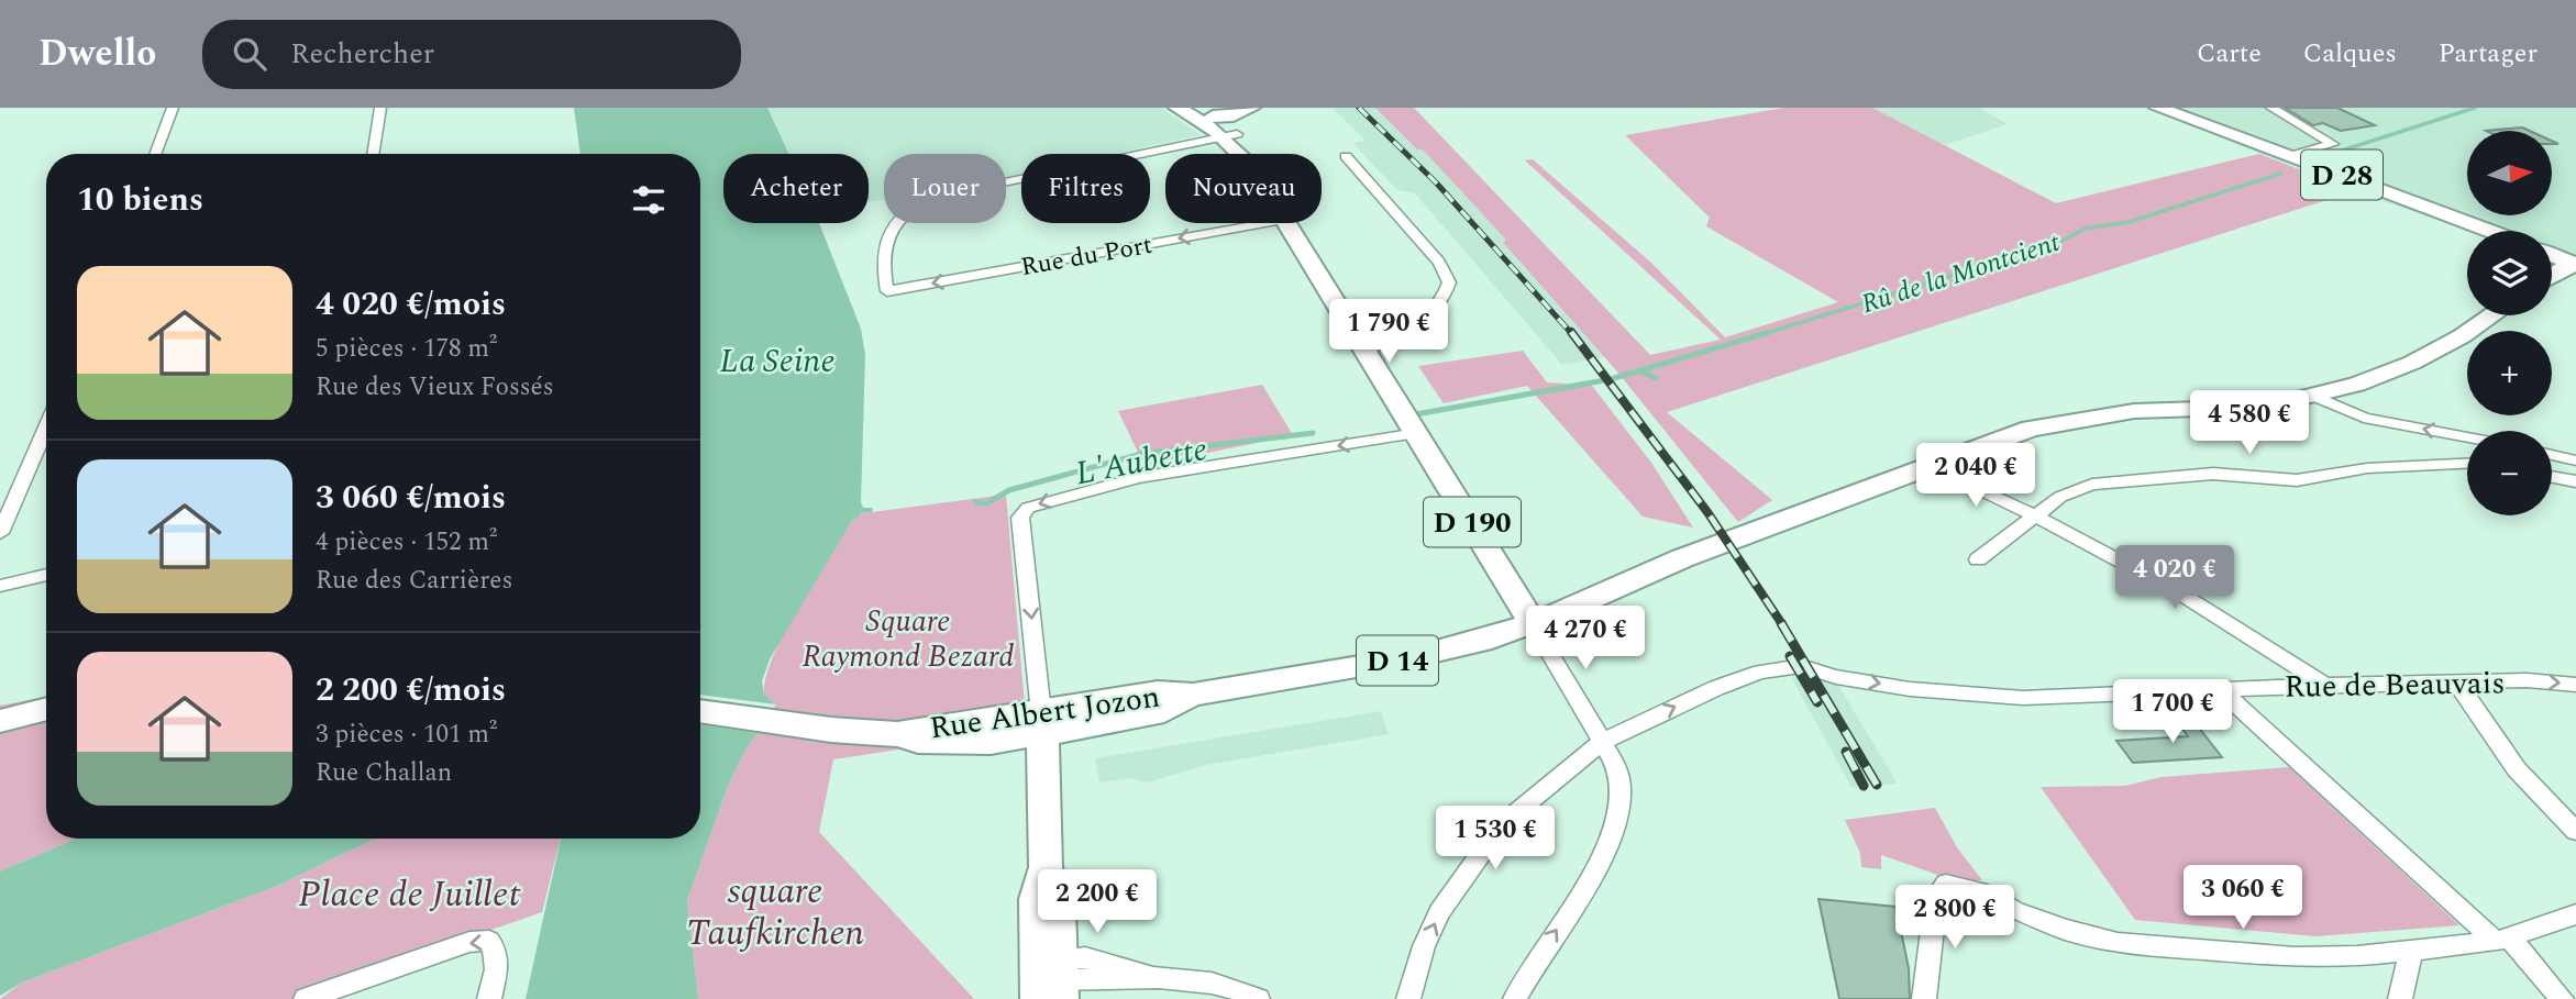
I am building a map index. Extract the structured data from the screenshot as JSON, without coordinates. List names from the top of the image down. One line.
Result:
{"streets":{"main road":["D 28","D 190","D 14","Rue Albert Jozon"],"street":["Rue du Port","Rue de Beauvais"]},"crossings":[["Rue du Port","D 190"],["D 190","D 14"],["D 190","Rue de Beauvais"],["D 190","Rue Albert Jozon"],["D 14","Rue Albert Jozon"]],"one_way":["Rue de Beauvais"],"water":["Rû de la Montcient","La Seine","L'Aubette"],"parks":["Square Raymond Bezard","square Taufkirchen","Place de Juillet"],"north":"right","page":{"header":"Dwello","search":"Rechercher","nav":["Carte","Calques","Partager"],"map_buttons":["+","−"],"chip":["Acheter","Louer","Filtres","Nouveau"],"heading":"10 biens","list":[{"name":"4 020 €/mois","note":"5 pièces · 178 m² · Rue des Vieux Fossés"},{"name":"3 060 €/mois","note":"4 pièces · 152 m² · Rue des Carrières"},{"name":"2 200 €/mois","note":"3 pièces · 101 m² · Rue Challan"}],"price":["1 790 €","4 580 €","2 040 €","4 020 €","4 270 €","1 700 €","1 530 €","3 060 €","2 200 €","2 800 €"]}}
